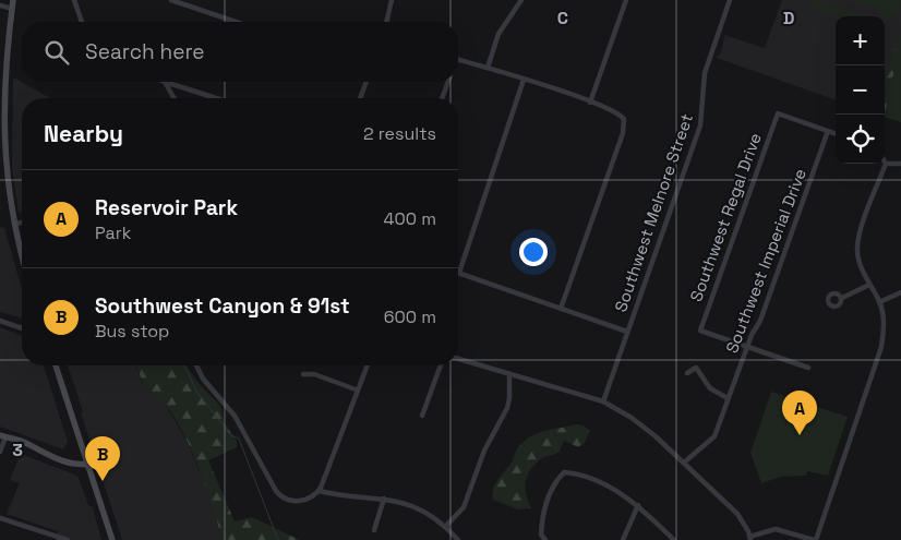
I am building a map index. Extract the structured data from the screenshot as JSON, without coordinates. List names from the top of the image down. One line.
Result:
{"streets":{"street":["Southwest Melnore Street","Southwest Regal Drive","Southwest Imperial Drive"]},"crossings":[["Southwest Regal Drive","Southwest Imperial Drive"]],"page":{"map_buttons":["+","−"],"search":"Search here","heading":["Nearby","2 results"],"list":[{"mark":"A","name":"Reservoir Park","note":"Park","value":"400 m"},{"mark":"B","name":"Southwest Canyon & 91st","note":"Bus stop","value":"600 m"}],"pins":["A","B"]},"grid":{"columns":["C","D"],"rows":["3"]}}
